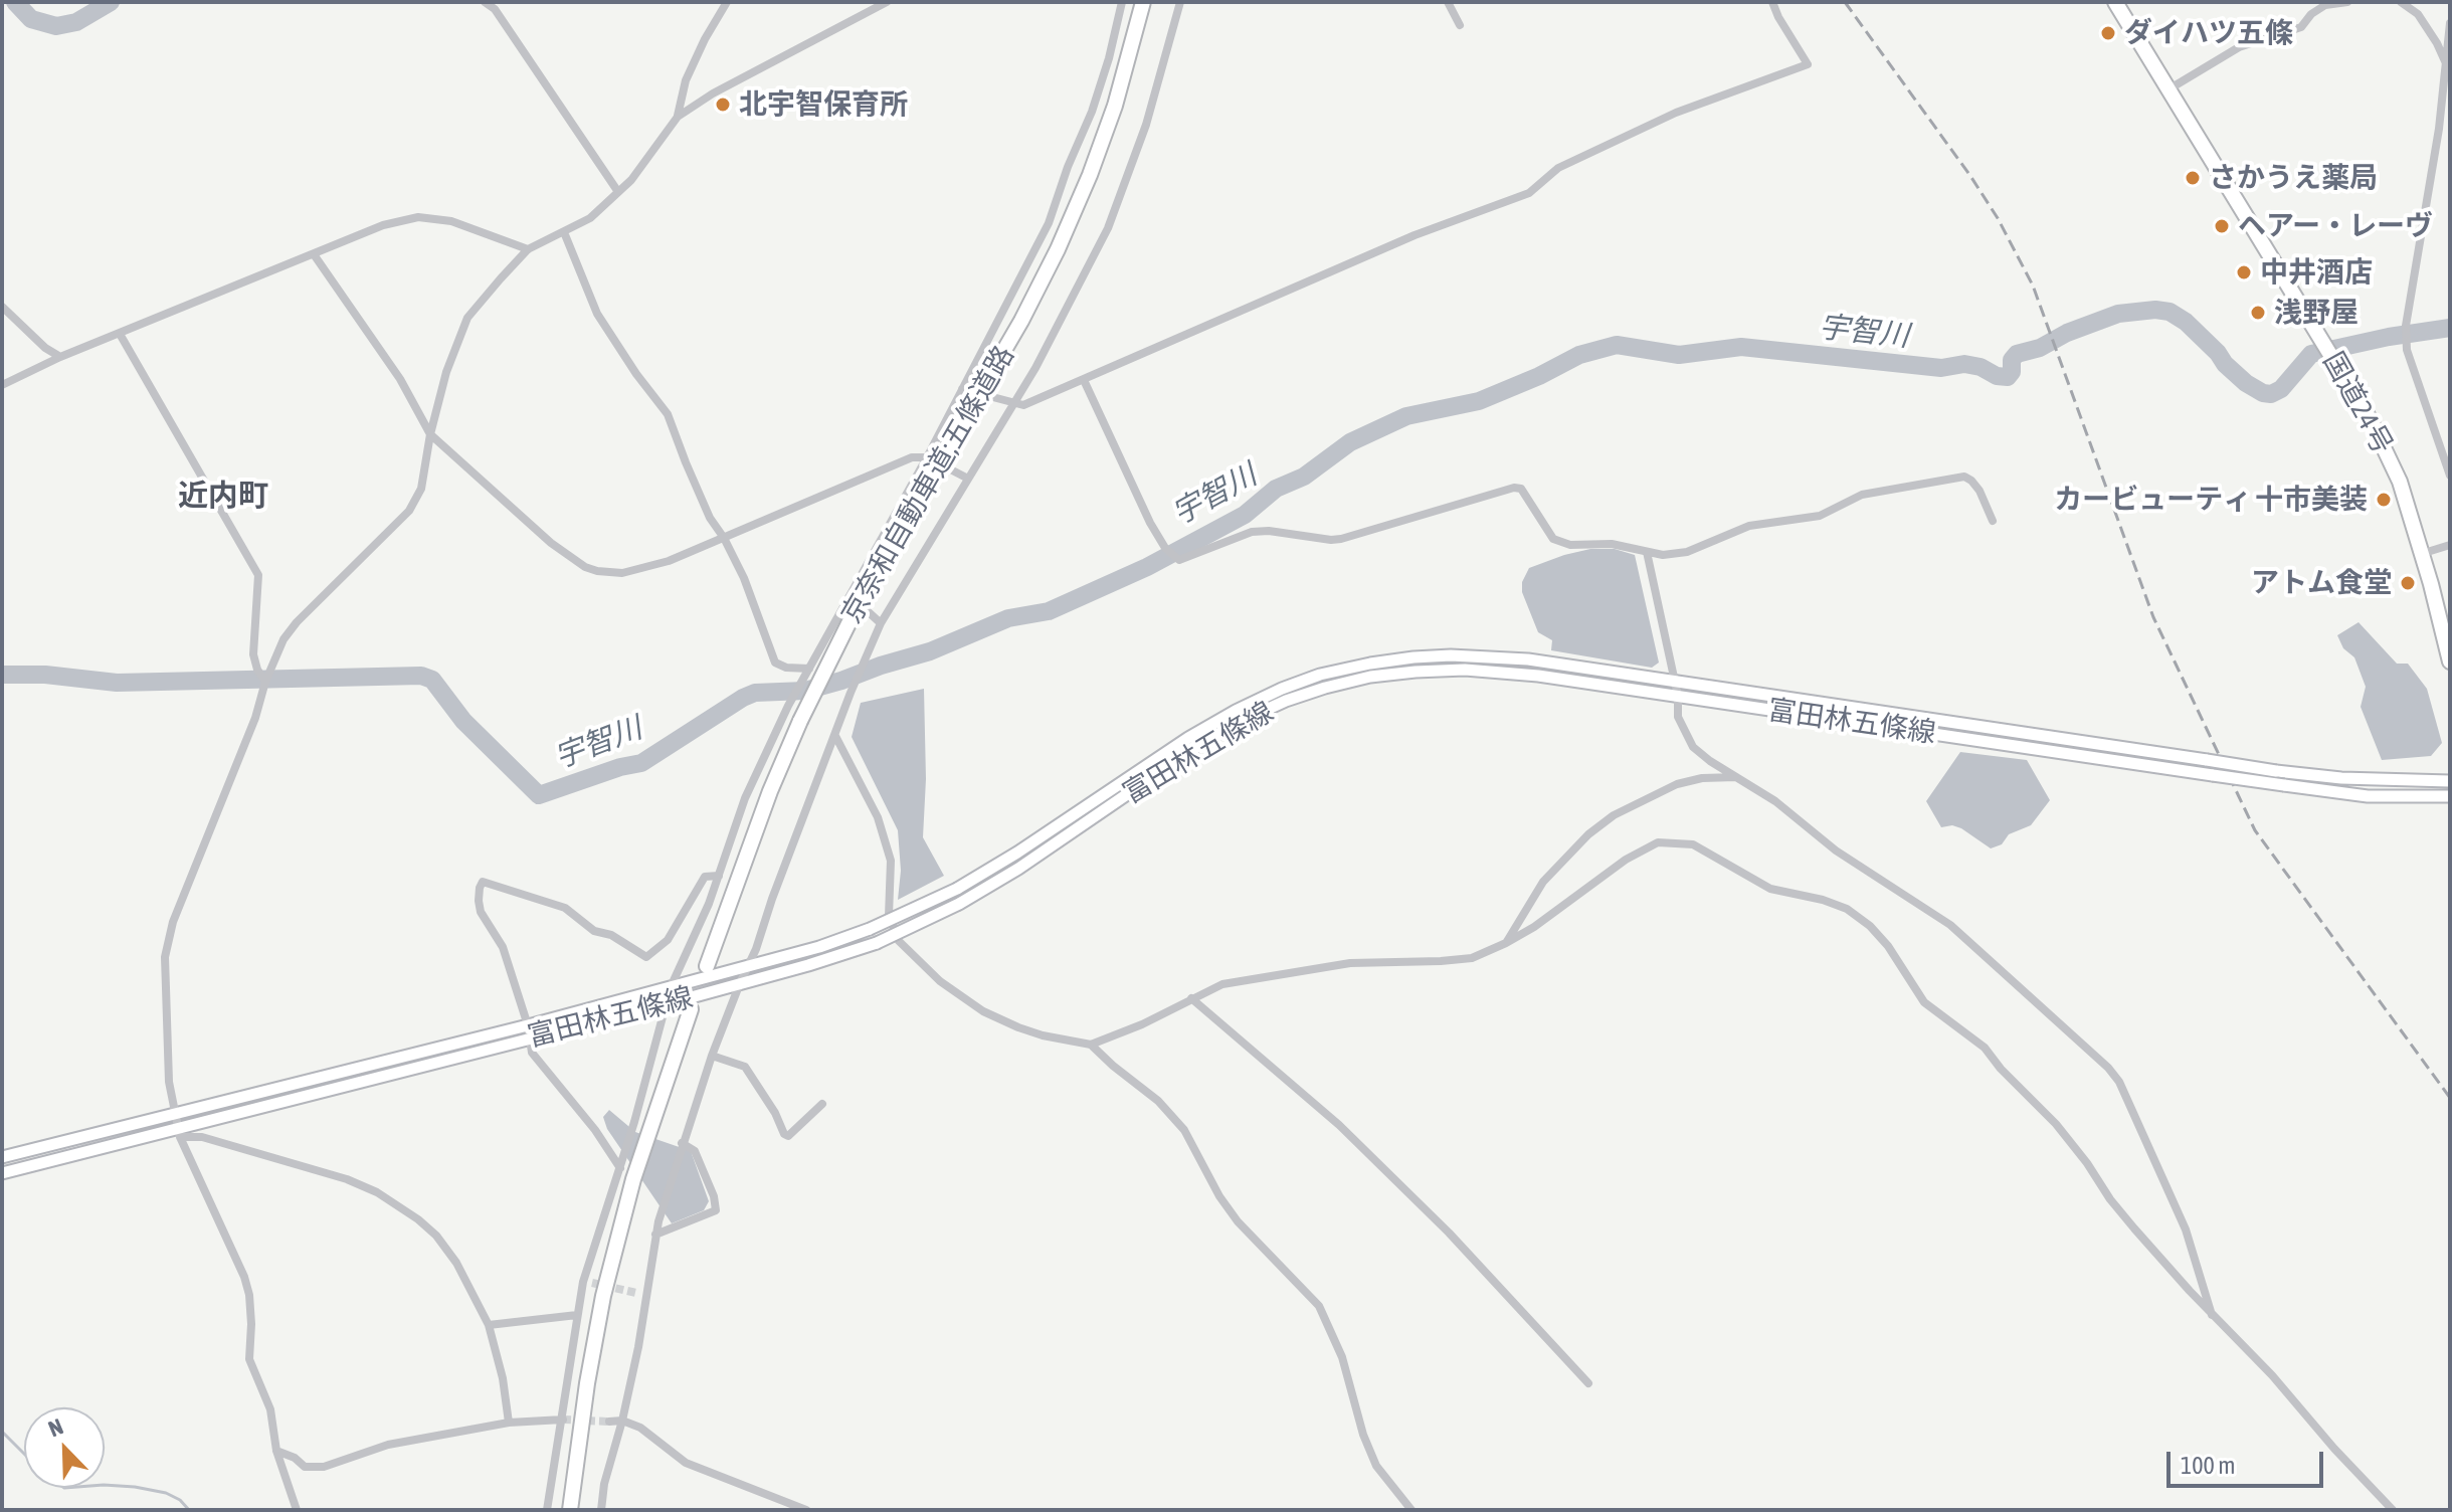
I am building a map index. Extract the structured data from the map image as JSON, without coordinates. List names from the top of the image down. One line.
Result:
{"streets":{"highway":["国道24号","京奈和自動車道;五條道路"],"main road":["富田林五條線"]},"districts":["近内町"],"water":["宇智川"],"places":["ダイハツ五條","北宇智保育所","さかうえ薬局","ヘアー・レーヴ","中井酒店","浅野屋","カービューティ 十市美装","アトム食堂"],"scale_bar":"100 m","north":"top left"}
